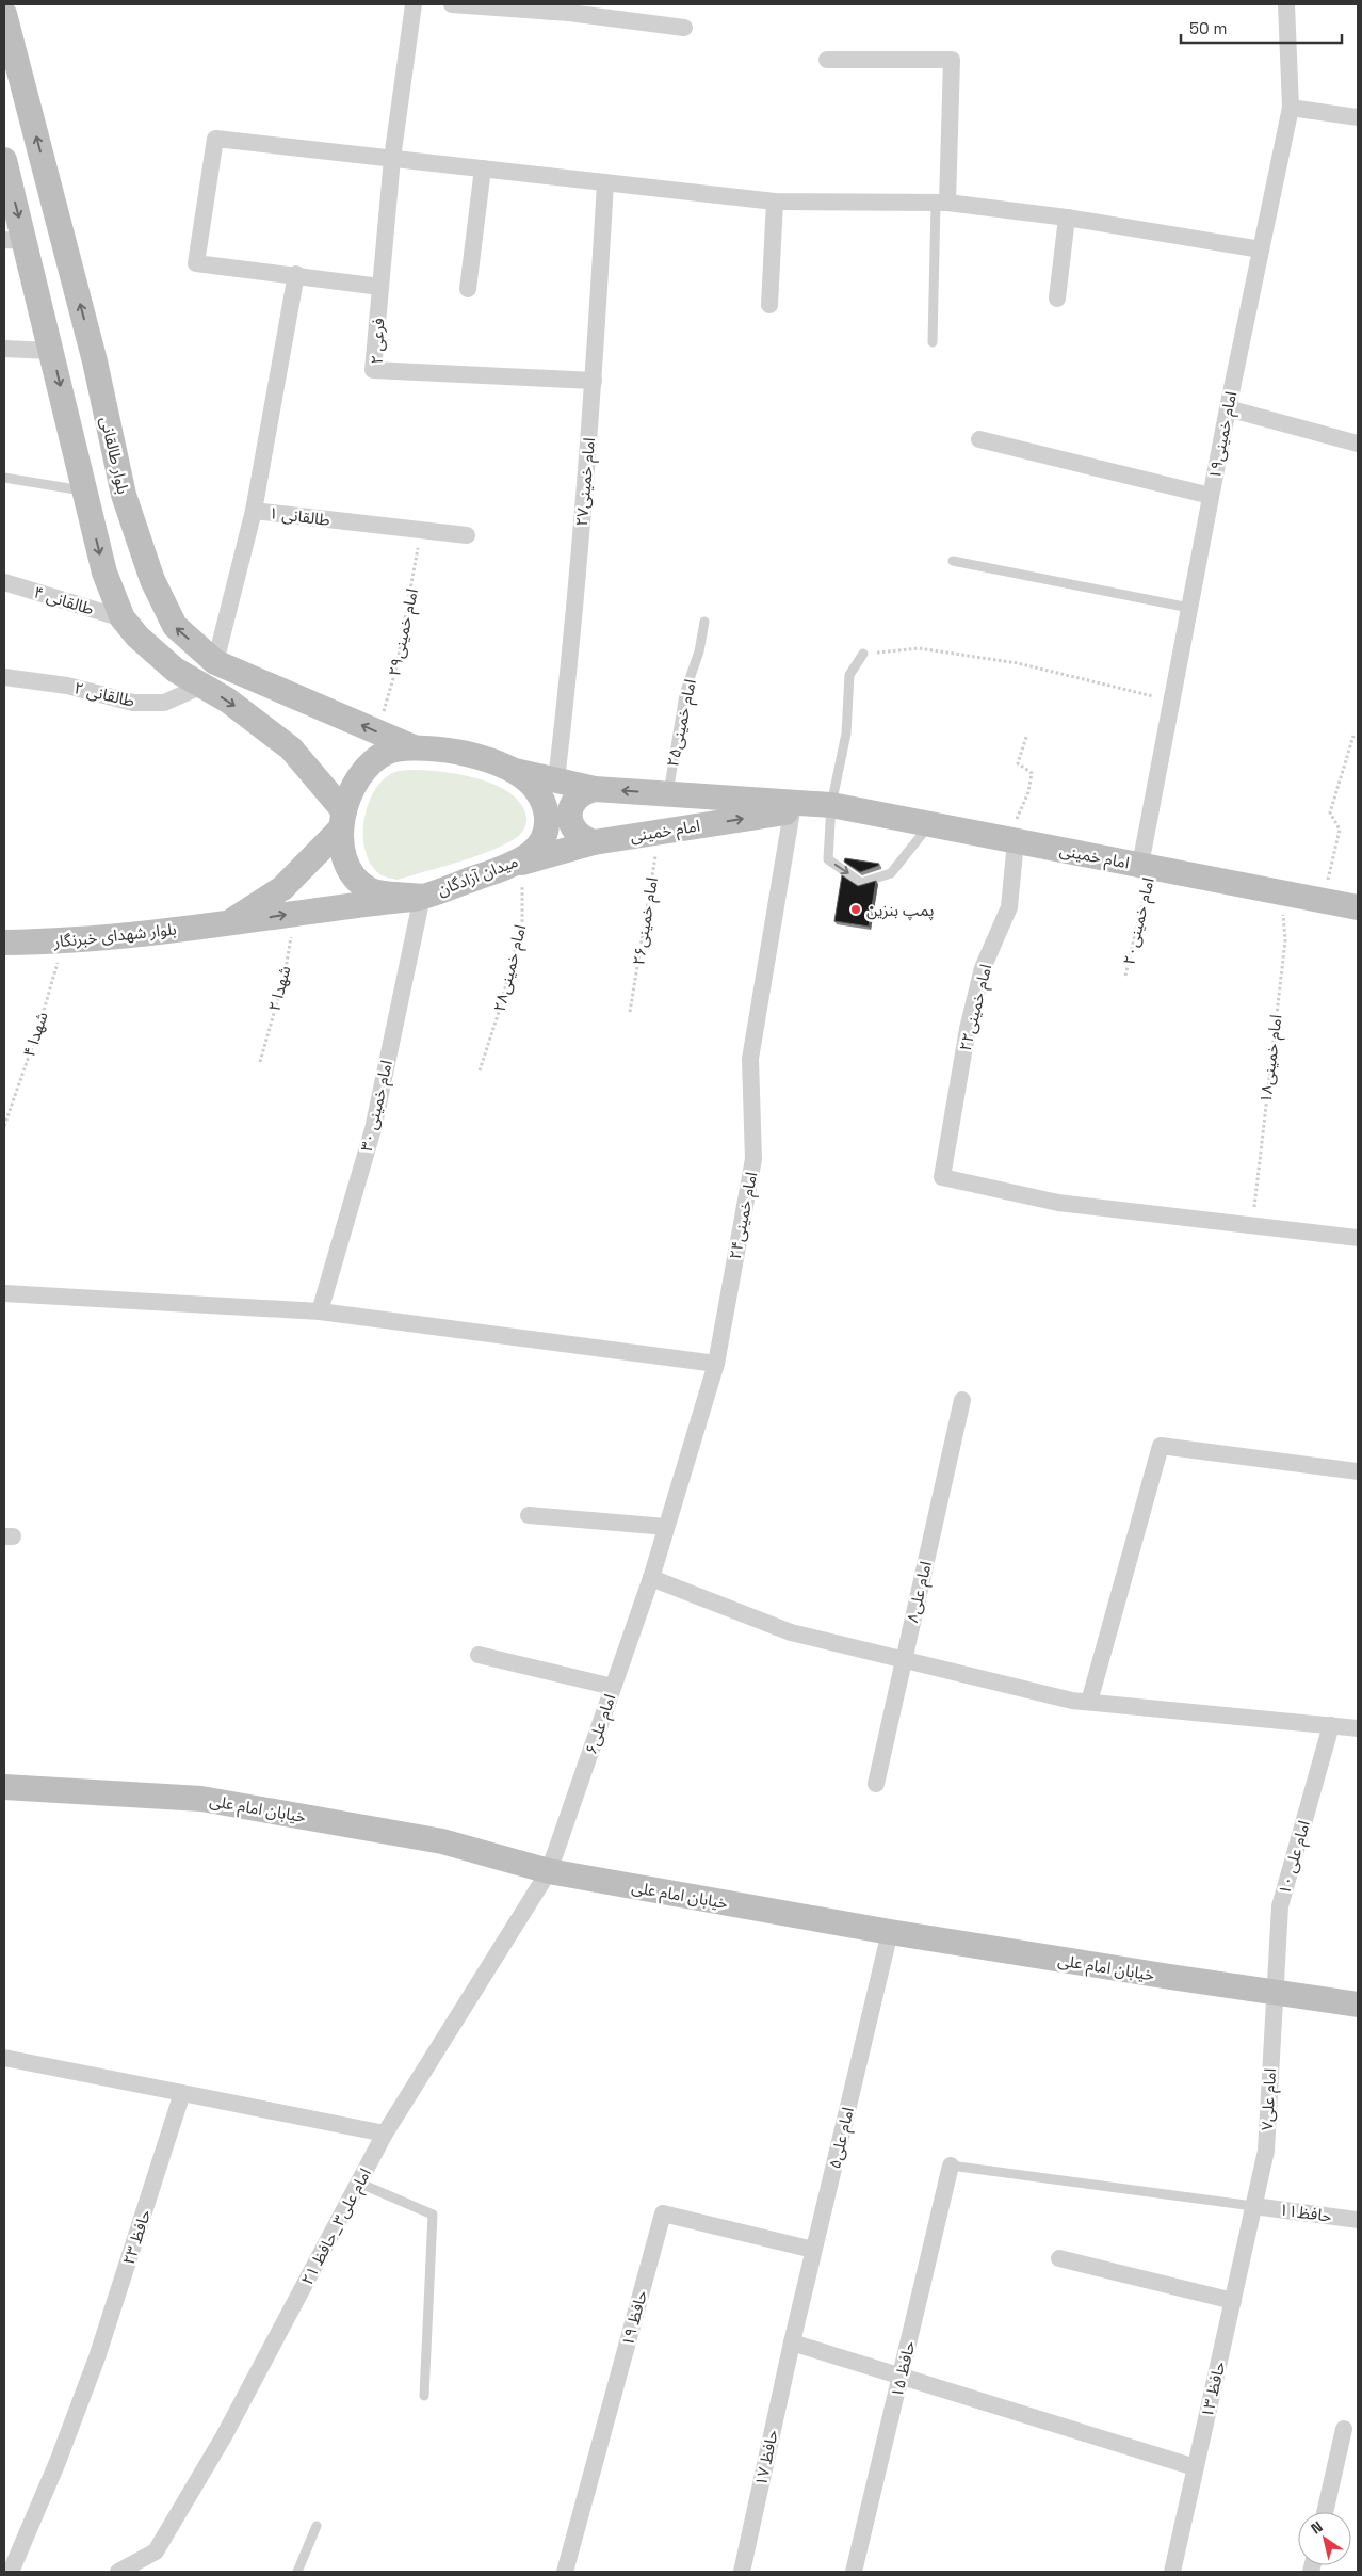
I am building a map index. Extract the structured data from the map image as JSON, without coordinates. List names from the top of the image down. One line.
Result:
{"streets":{"main road":["بلوار طالقانی","امام خمینی","میدان آزادگان","بلوار شهدای خبرنگار","خیابان امام علی"],"street":["فرعی ۲","امام خمینی۱۹","امام خمینی۲۷","طالقانی ۱","طالقانی ۴","طالقانی ۲","امام خمینی۲۲","امام خمینی ۳۰","امام خمینی۲۴","امام علی۸","امام علی۶","امام علی ۱۰","امام علی۷","امام علی۵","حافظ۱۱","امام علی۳_حافظ ۲۱","حافظ ۲۳","حافظ ۱۹","حافظ ۱۵","حافظ ۱۳","حافظ ۱۷"],"lane":["امام خمینی۲۵"],"path":["امام خمینی۲۹","امام خمینی۲۶","امام خمینی۲۰","امام خمینی۲۸","شهدا ۲","شهدا ۴","امام خمینی۱۸"]},"crossings":[["فرعی ۲","امام خمینی۲۷"],["امام خمینی۱۹","امام خمینی"],["امام خمینی۱۹","امام خمینی۲۰"],["بلوار طالقانی","طالقانی ۱"],["بلوار طالقانی","امام خمینی۲۹"],["بلوار طالقانی","امام خمینی"],["بلوار طالقانی","میدان آزادگان"],["بلوار طالقانی","بلوار شهدای خبرنگار"],["بلوار طالقانی","امام خمینی۲۸"],["بلوار طالقانی","امام خمینی ۳۰"],["امام خمینی۲۷","امام خمینی"],["طالقانی ۱","امام خمینی۲۹"],["امام خمینی۲۵","امام خمینی"],["امام خمینی","میدان آزادگان"],["امام خمینی","امام خمینی۲۶"],["امام خمینی","امام خمینی۲۰"],["امام خمینی","بلوار شهدای خبرنگار"],["امام خمینی","امام خمینی۲۸"],["امام خمینی","امام خمینی۲۲"],["امام خمینی","امام خمینی۱۸"],["امام خمینی","امام خمینی ۳۰"],["امام خمینی","امام خمینی۲۴"],["میدان آزادگان","بلوار شهدای خبرنگار"],["میدان آزادگان","امام خمینی۲۸"],["میدان آزادگان","امام خمینی ۳۰"],["بلوار شهدای خبرنگار","امام خمینی۲۸"],["بلوار شهدای خبرنگار","شهدا ۲"],["بلوار شهدای خبرنگار","شهدا ۴"],["بلوار شهدای خبرنگار","امام خمینی ۳۰"],["امام خمینی۲۸","امام خمینی ۳۰"],["امام خمینی۲۲","امام خمینی۱۸"],["امام خمینی۲۴","امام علی۶"],["امام علی۶","خیابان امام علی"],["امام علی۶","امام علی۳_حافظ ۲۱"],["خیابان امام علی","امام علی ۱۰"],["خیابان امام علی","امام علی۷"],["خیابان امام علی","امام علی۵"],["خیابان امام علی","امام علی۳_حافظ ۲۱"],["امام علی ۱۰","امام علی۷"],["امام علی۷","حافظ۱۱"],["امام علی۷","حافظ ۱۳"],["امام علی۵","حافظ ۱۹"],["امام علی۵","حافظ ۱۷"],["حافظ۱۱","حافظ ۱۳"]],"places":["پمپ بنزین"],"scale_bar":"50 m","north":"top left"}
